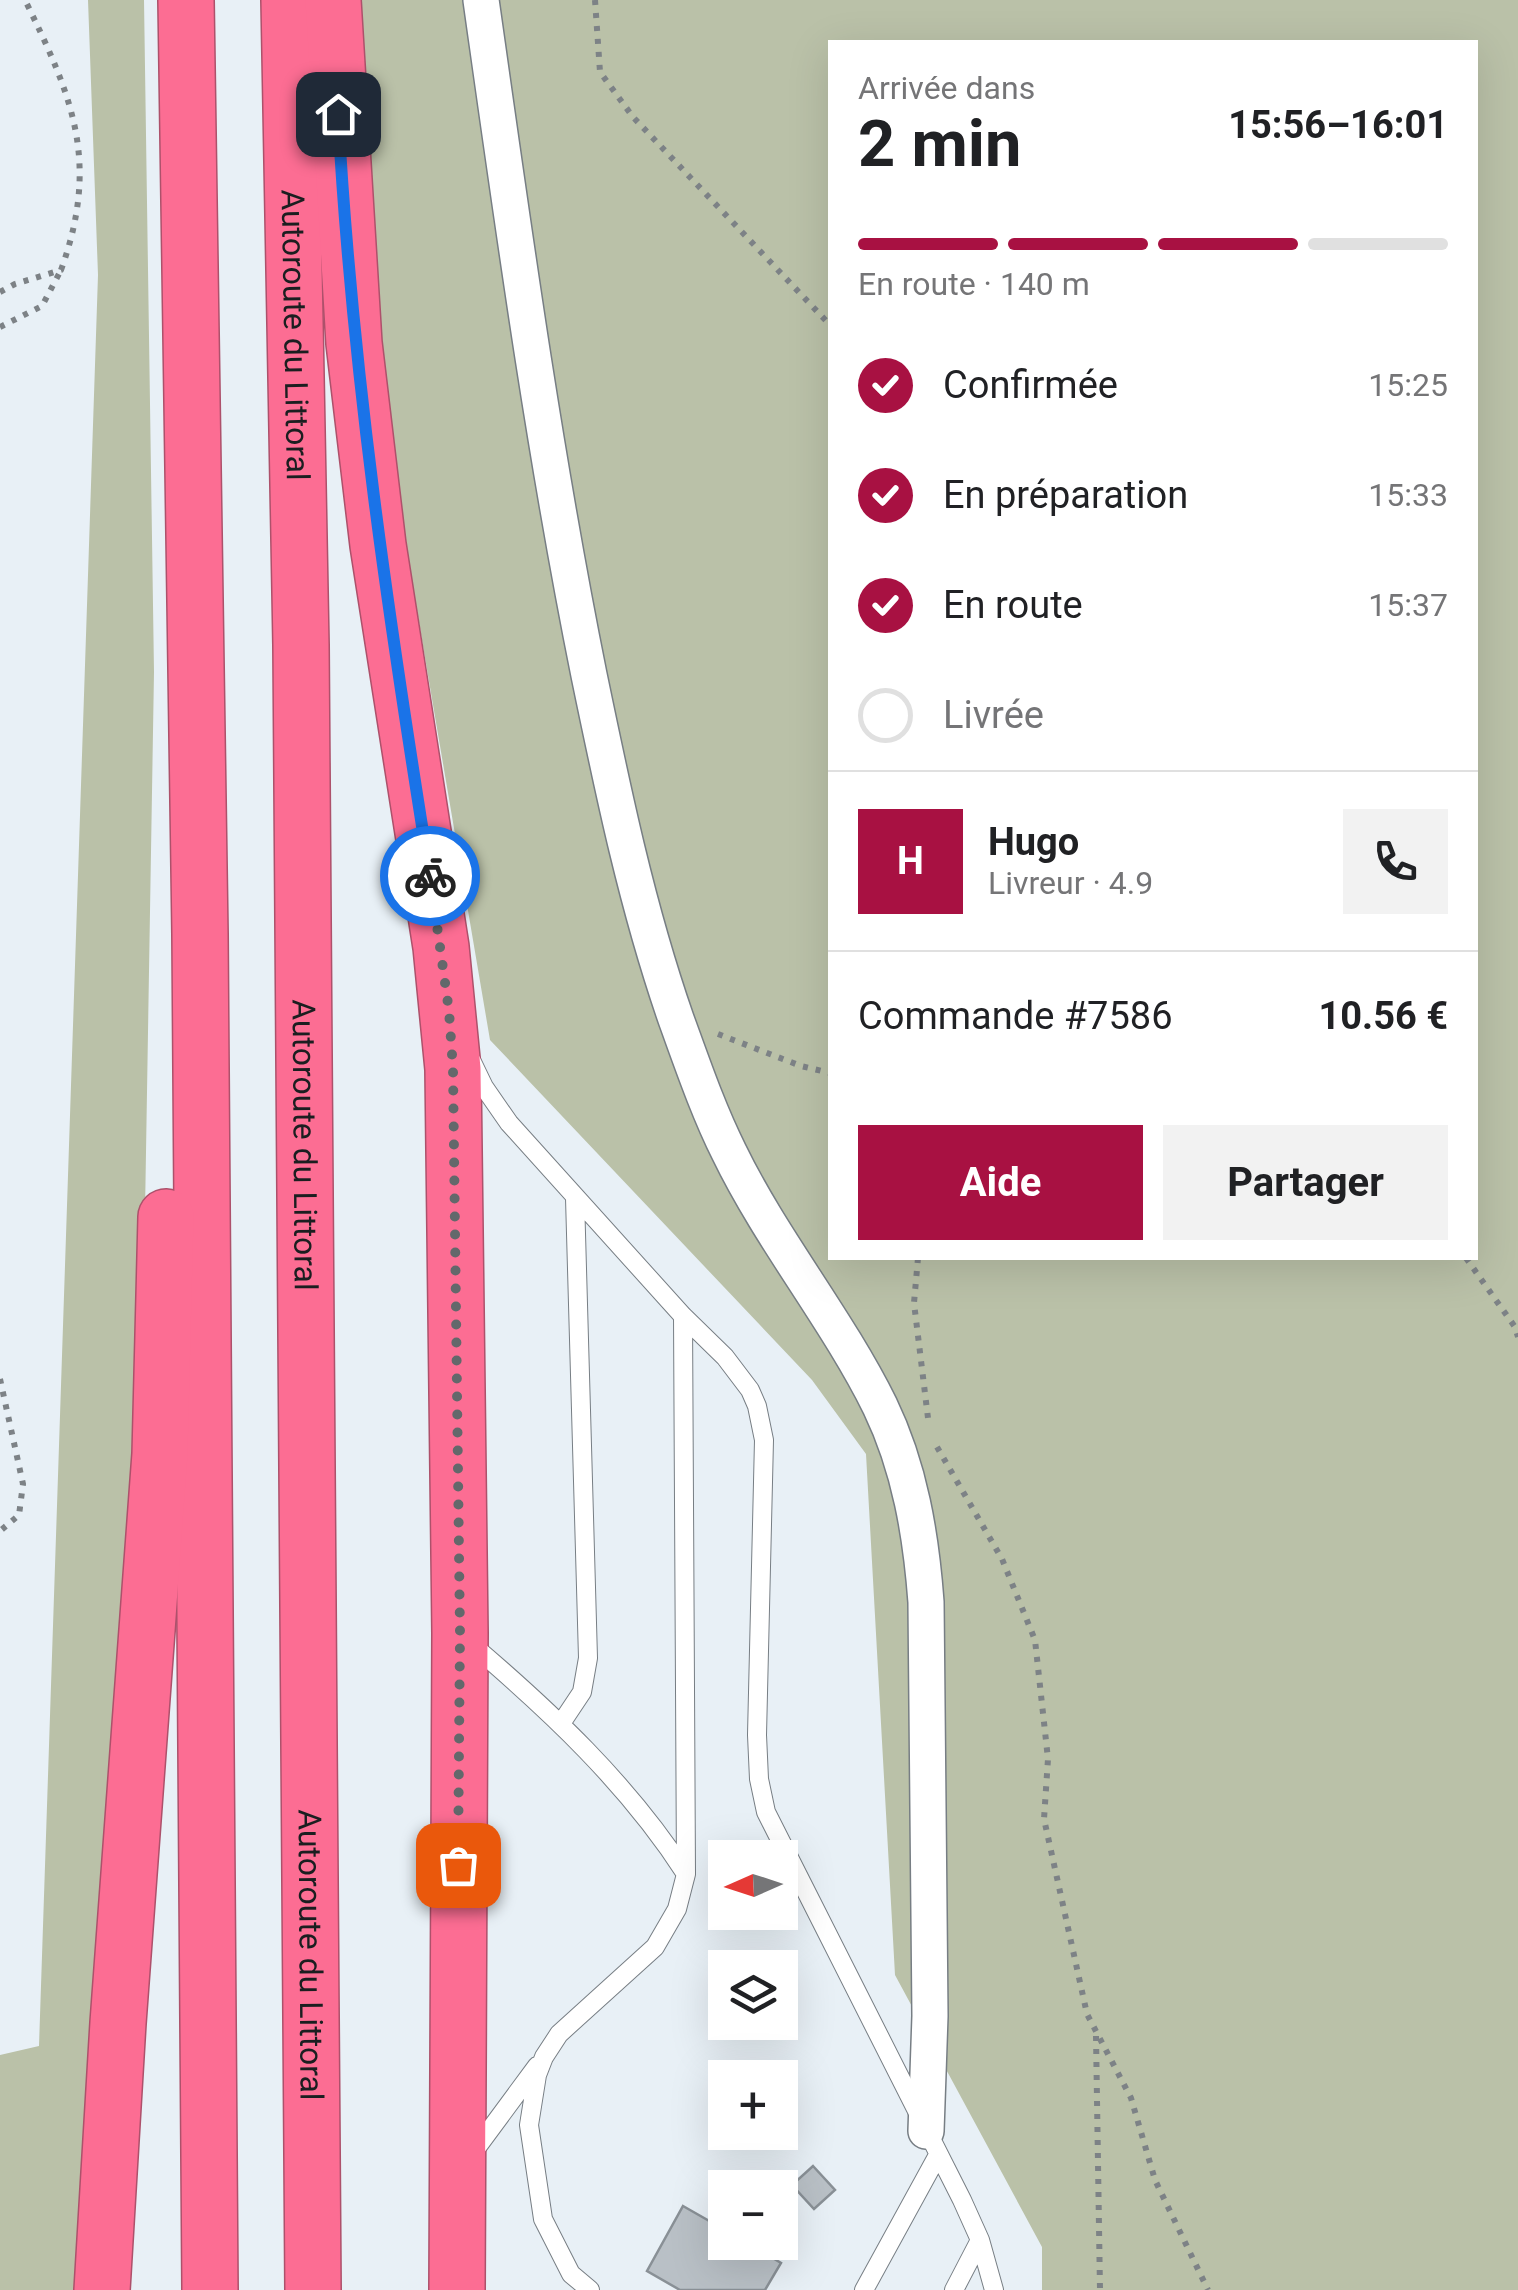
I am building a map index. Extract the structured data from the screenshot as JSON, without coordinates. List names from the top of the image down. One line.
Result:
{"streets":{"highway":["Autoroute du Littoral"]},"north":"left","page":{"heading":["2 min","Arrivée dans","15:56–16:01"],"panel":["Hugo","Livreur · 4.9","Commande #7586","10.56 €"],"bar":"En route · 140 m","list":[["Confirmée","15:25"],["En préparation","15:33"],["En route","15:37"],"Livrée"],"round":"H","buttons":["Aide","Partager"],"map_buttons":["+","−"]}}
